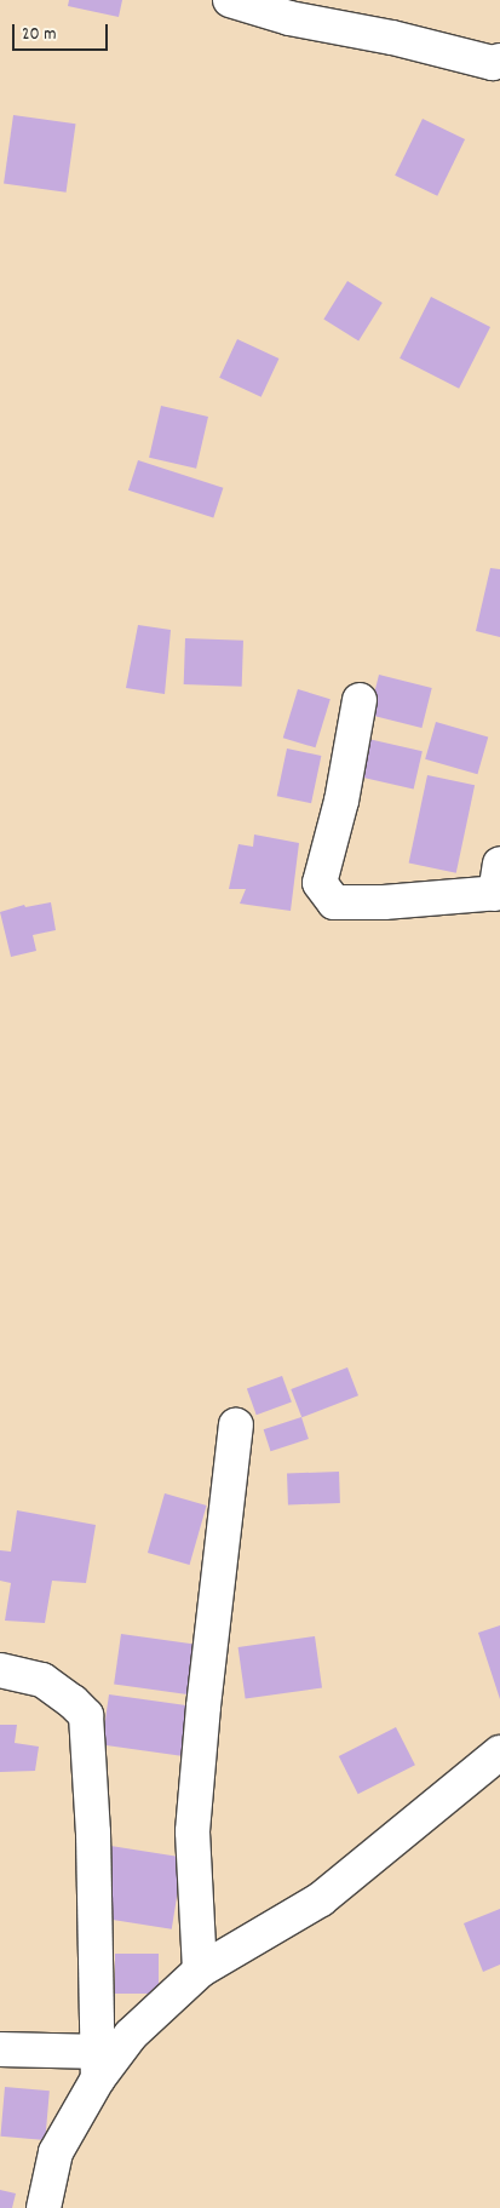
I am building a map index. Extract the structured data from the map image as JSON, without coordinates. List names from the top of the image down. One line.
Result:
{"scale_bar":"20 m"}
